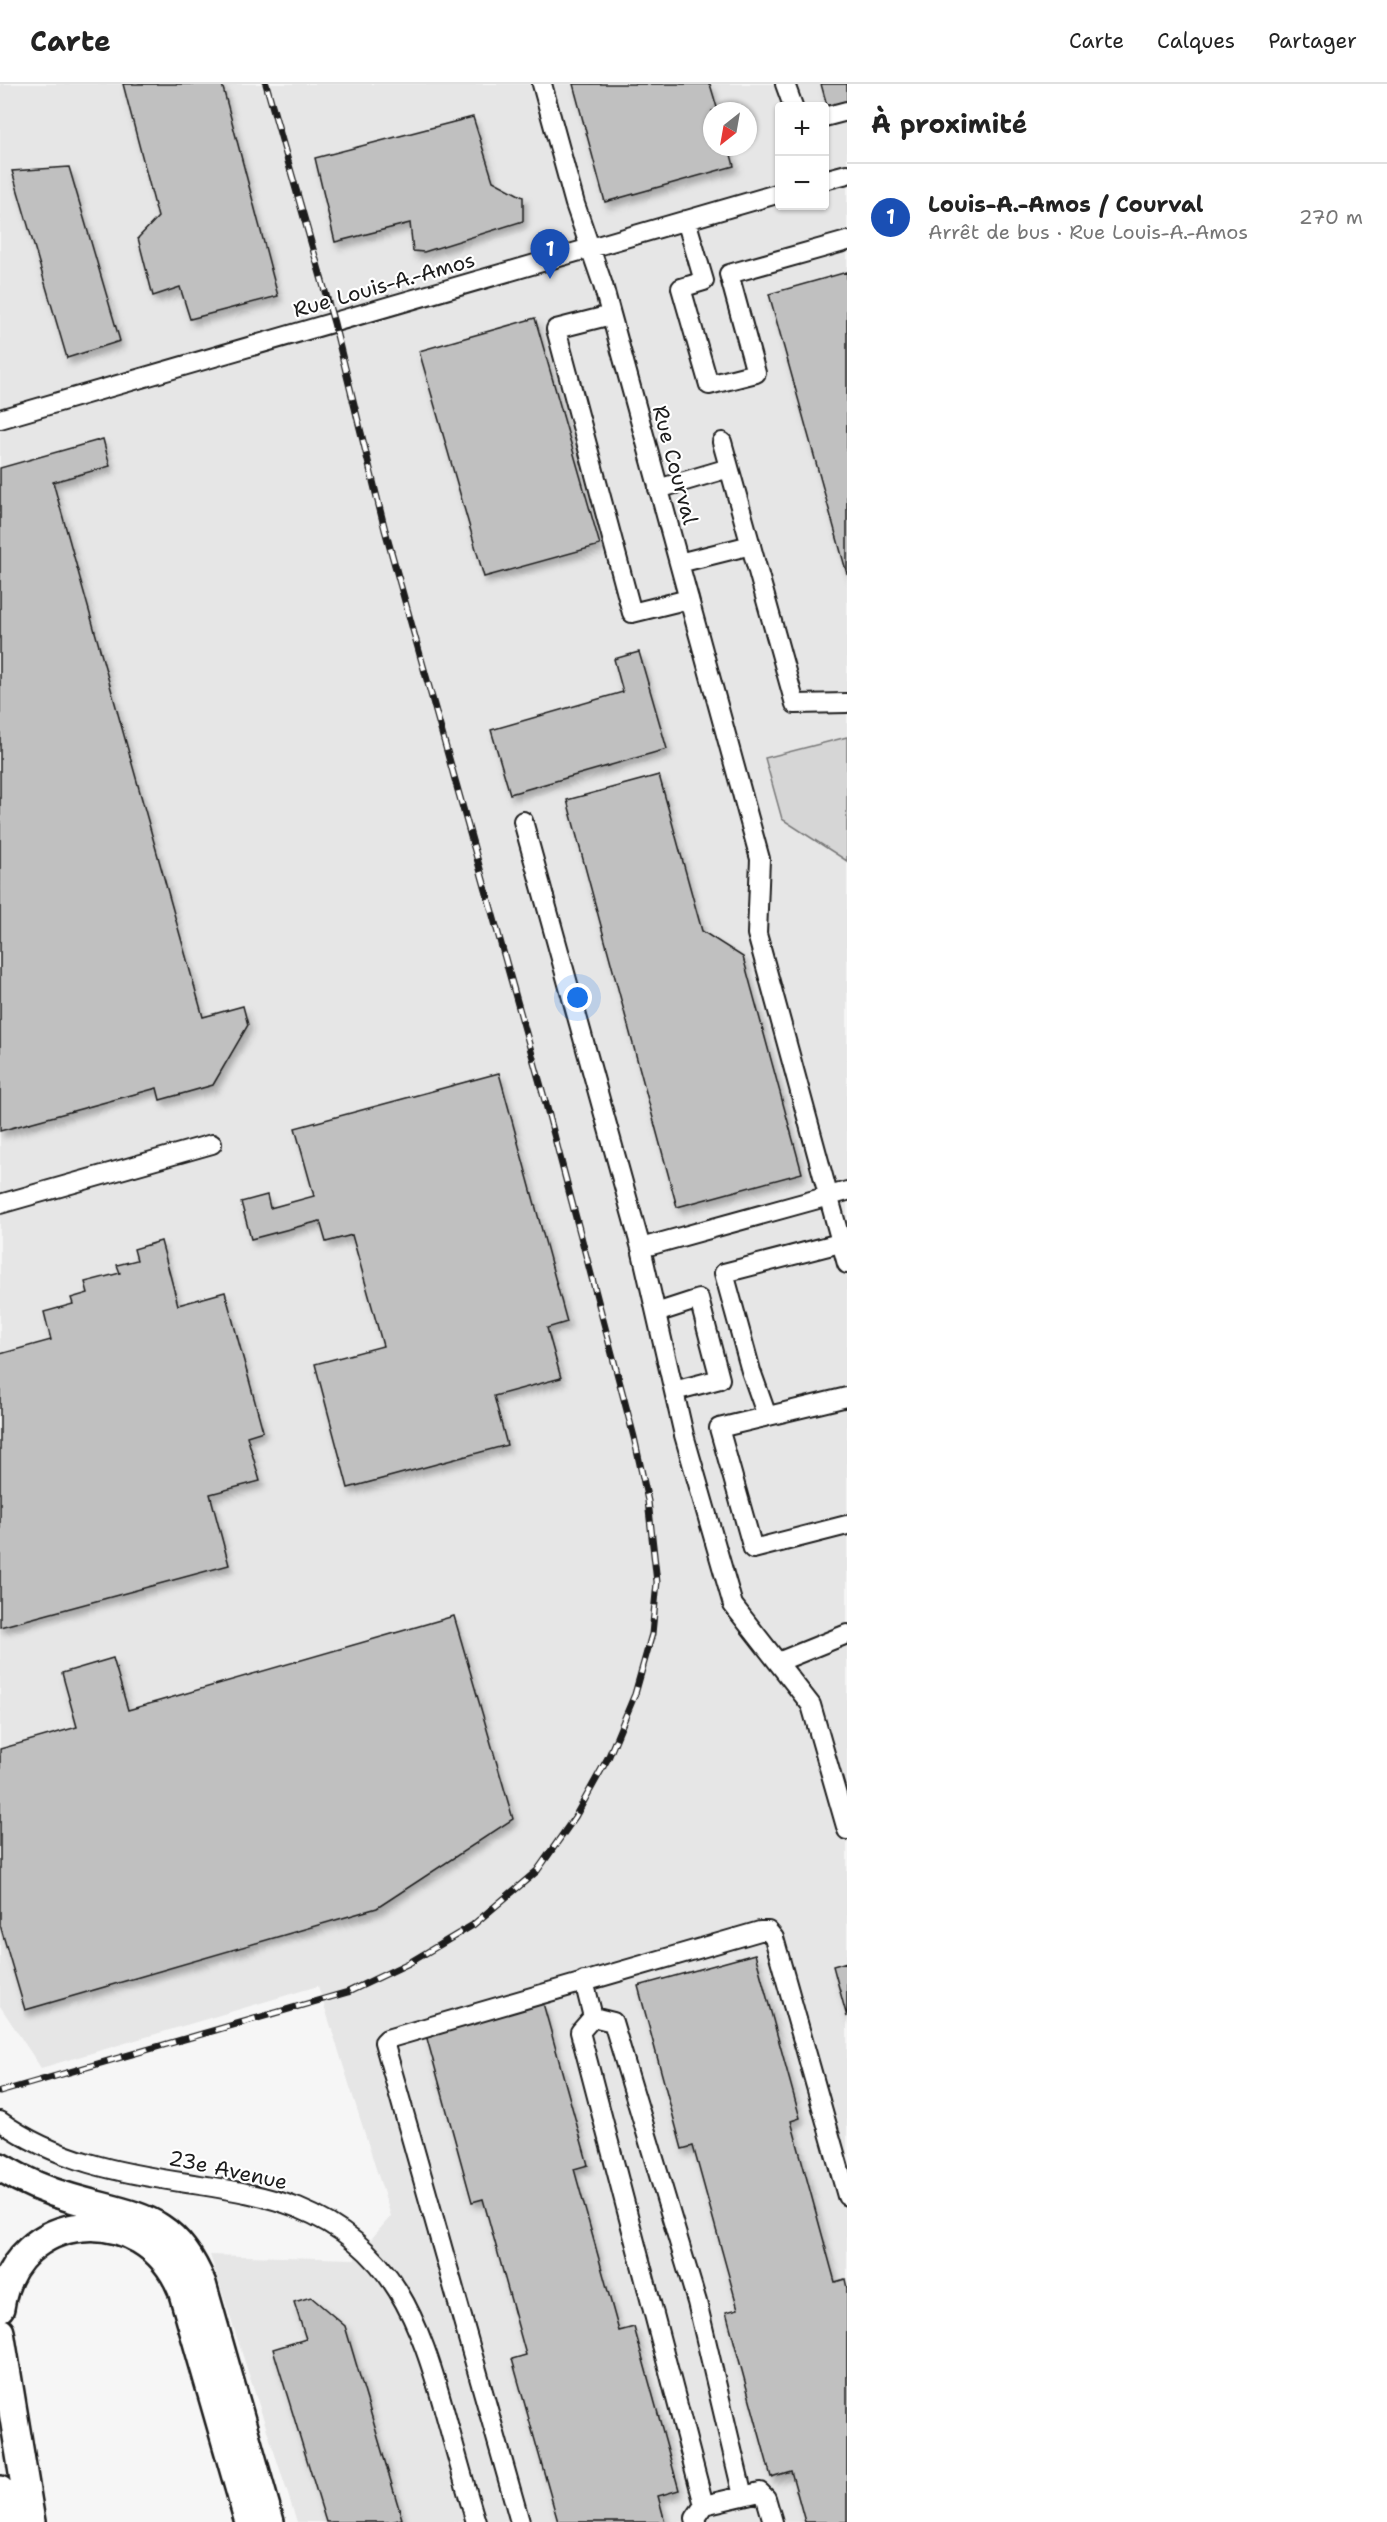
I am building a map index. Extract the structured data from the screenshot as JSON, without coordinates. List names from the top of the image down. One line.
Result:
{"streets":{"street":["Rue Louis-A.-Amos","Rue Courval","23e Avenue"]},"crossings":[["Rue Louis-A.-Amos","Rue Courval"]],"north":"bottom left","page":{"header":"Carte","nav":["Carte","Calques","Partager"],"heading":"À proximité","map_buttons":["+","−"],"list":[{"mark":"1","name":"Louis-A.-Amos / Courval","note":"Arrêt de bus · Rue Louis-A.-Amos","value":"270 m"}],"pins":"1"}}
